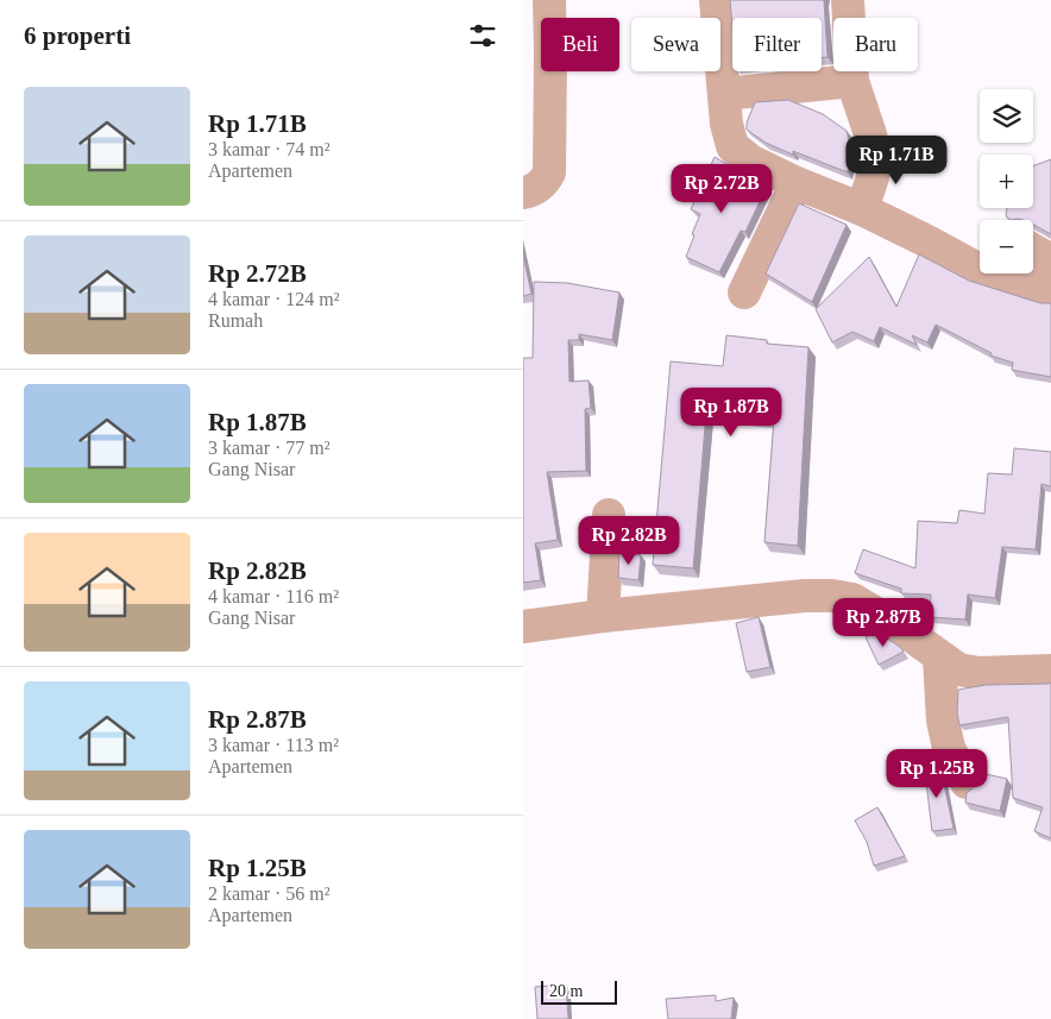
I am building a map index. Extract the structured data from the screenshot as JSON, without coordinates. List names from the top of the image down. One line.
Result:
{"scale_bar":"20 m","page":{"heading":"6 properti","chip":["Beli","Sewa","Filter","Baru"],"list":[{"name":"Rp 1.71B","note":"3 kamar · 74 m² · Apartemen"},{"name":"Rp 2.72B","note":"4 kamar · 124 m² · Rumah"},{"name":"Rp 1.87B","note":"3 kamar · 77 m² · Gang Nisar"},{"name":"Rp 2.82B","note":"4 kamar · 116 m² · Gang Nisar"},{"name":"Rp 2.87B","note":"3 kamar · 113 m² · Apartemen"},{"name":"Rp 1.25B","note":"2 kamar · 56 m² · Apartemen"}],"map_buttons":["+","−"],"price":["Rp 1.71B","Rp 2.72B","Rp 1.87B","Rp 2.82B","Rp 2.87B","Rp 1.25B"],"scale":"20 m"}}
